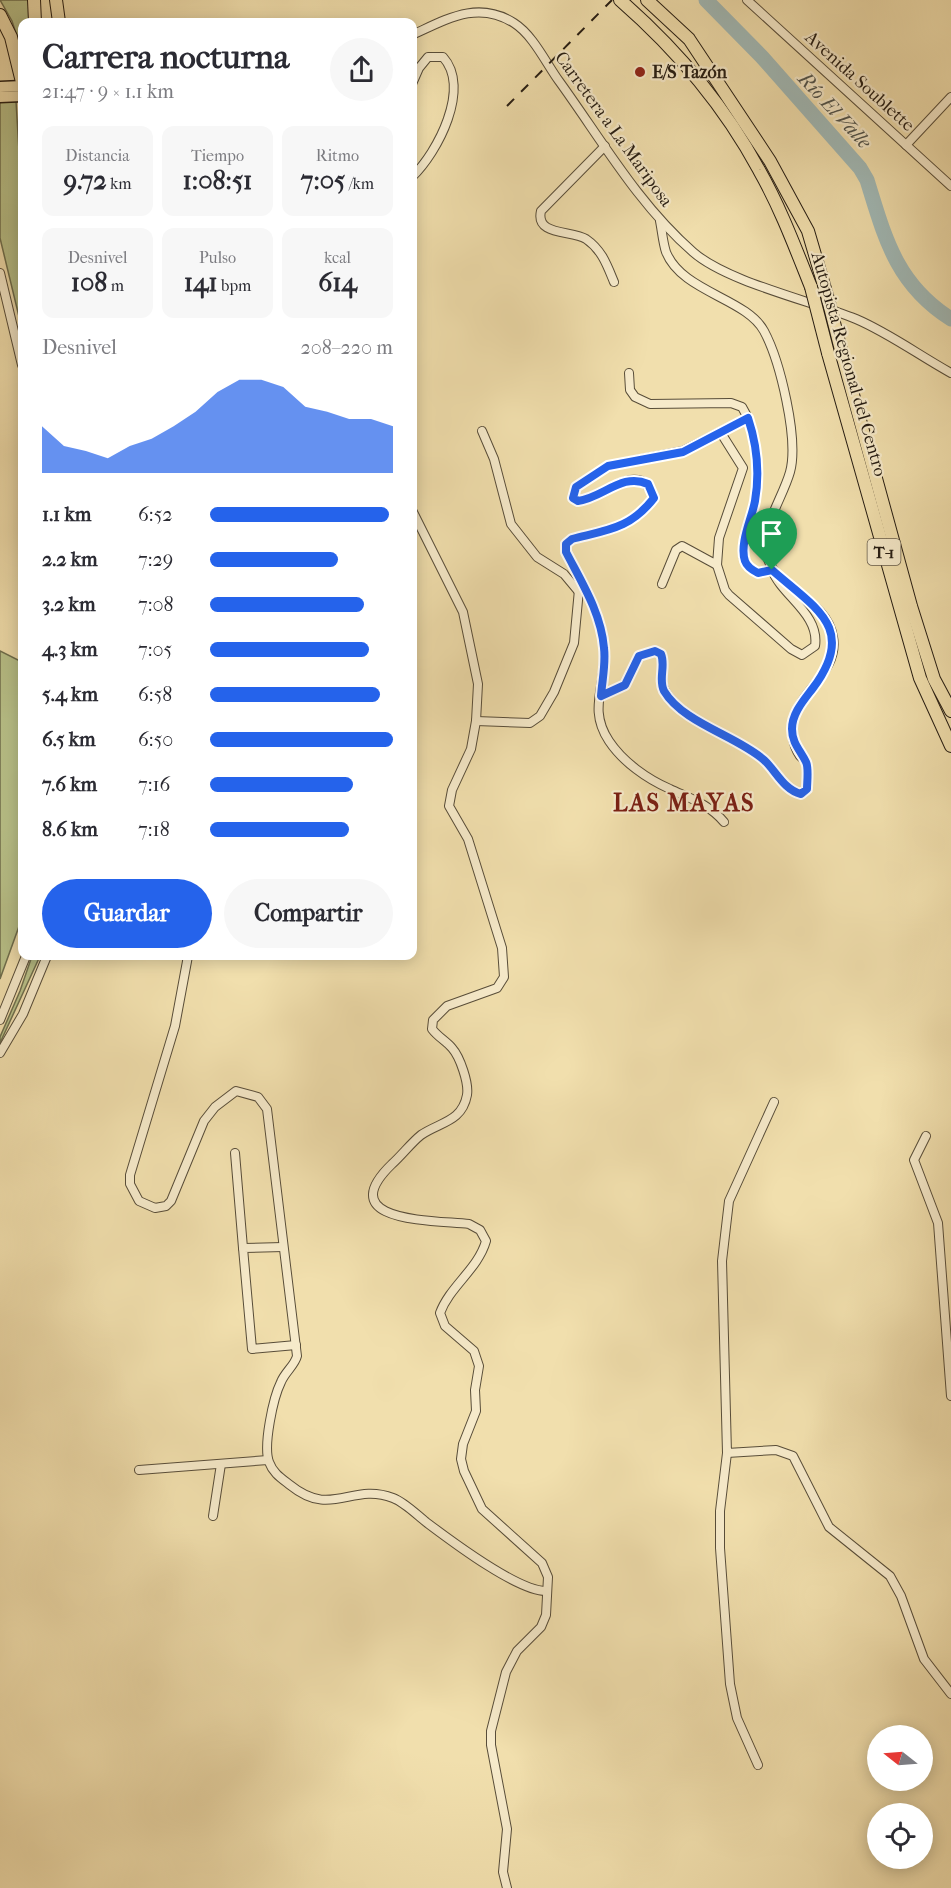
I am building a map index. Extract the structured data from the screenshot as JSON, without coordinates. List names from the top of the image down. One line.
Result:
{"streets":{"highway":["Autopista Regional del Centro","T-1"],"street":["Avenida Soublette","Carretera a La Mariposa"]},"districts":["LAS MAYAS"],"water":["Río El Valle"],"places":["E/S Tazón"],"north":"left","page":{"heading":["Carrera nocturna","21:47 · 9 × 1.1 km"],"stats":[["Distancia","9.72 km"],["Tiempo","1:08:51"],["Ritmo","7:05 /km"],["Desnivel","108 m"],["Pulso","141 bpm"],["kcal","614"]],"chart":["Desnivel","208–220 m"],"list":[{"name":"1.1 km","note":"6:52"},{"name":"2.2 km","note":"7:29"},{"name":"3.2 km","note":"7:08"},{"name":"4.3 km","note":"7:05"},{"name":"5.4 km","note":"6:58"},{"name":"6.5 km","note":"6:50"},{"name":"7.6 km","note":"7:16"},{"name":"8.6 km","note":"7:18"}],"buttons":["Guardar","Compartir"]}}
